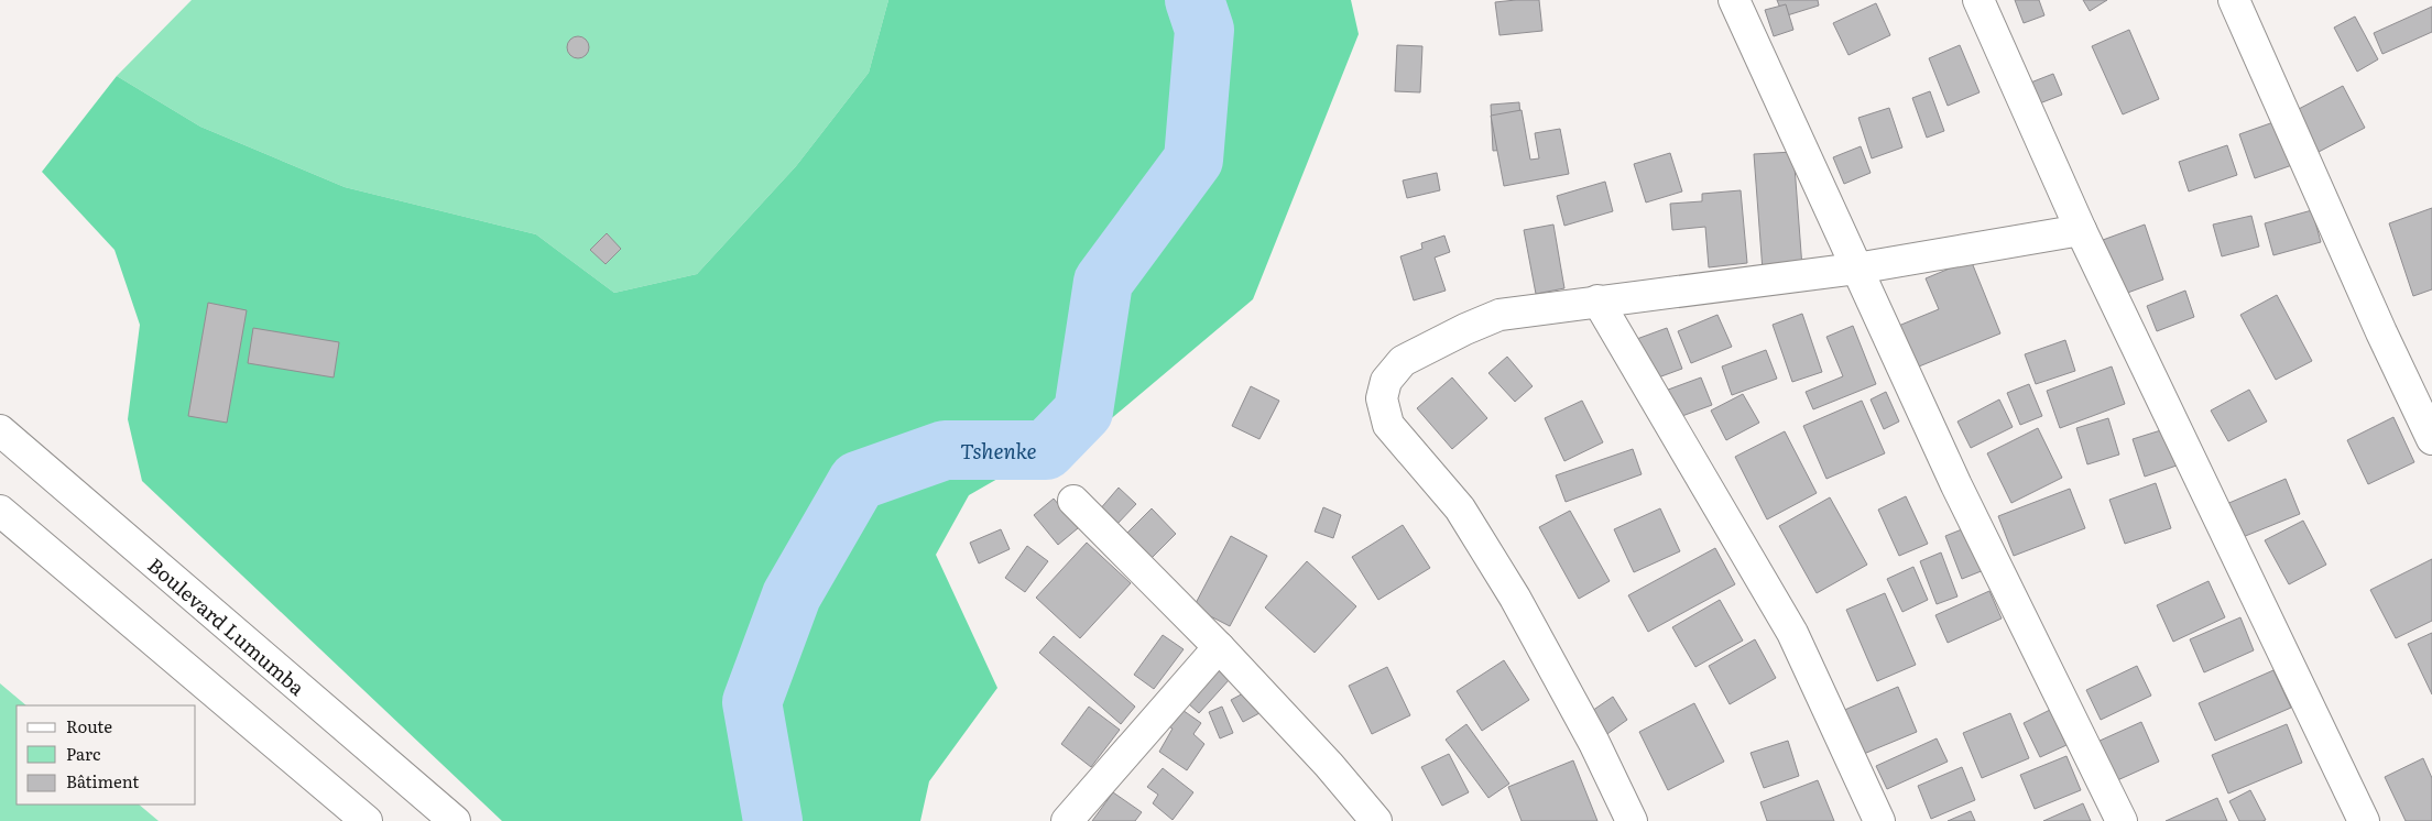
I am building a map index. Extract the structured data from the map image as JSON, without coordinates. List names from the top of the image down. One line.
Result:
{"streets":{"main road":["Boulevard Lumumba"]},"water":["Tshenke"],"legend":["Route","Parc","Bâtiment"]}
